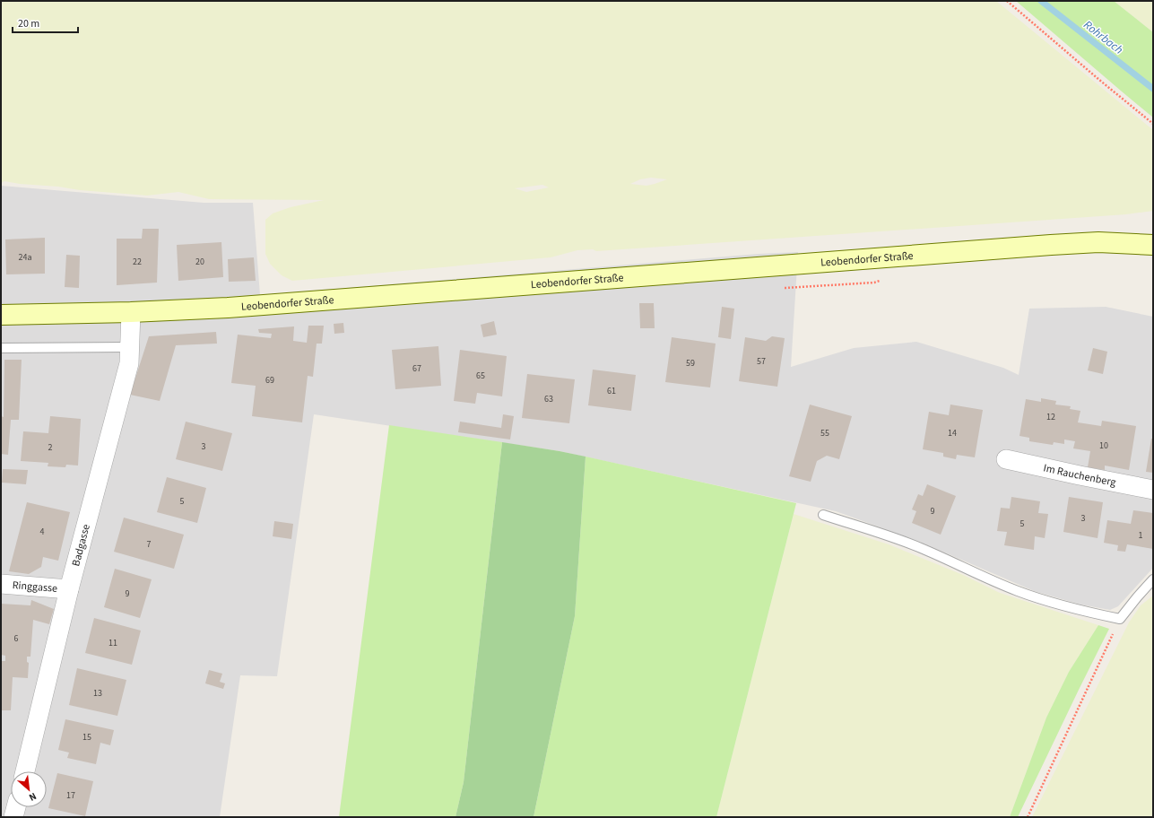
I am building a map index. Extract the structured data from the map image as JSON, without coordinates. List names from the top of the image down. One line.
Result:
{"streets":{"main road":["Leobendorfer Straße"],"street":["Im Rauchenberg","Badgasse","Ringgasse"]},"crossings":[["Leobendorfer Straße","Badgasse"],["Badgasse","Ringgasse"]],"water":["Rohrbach"],"house_numbers":["24a","22","20","57","59","67","65","69","61","63","12","55","14","10","3","2","5","9","3","5","4","1","7","9","6","11","13","15","17"],"scale_bar":"20 m","north":"bottom right"}
